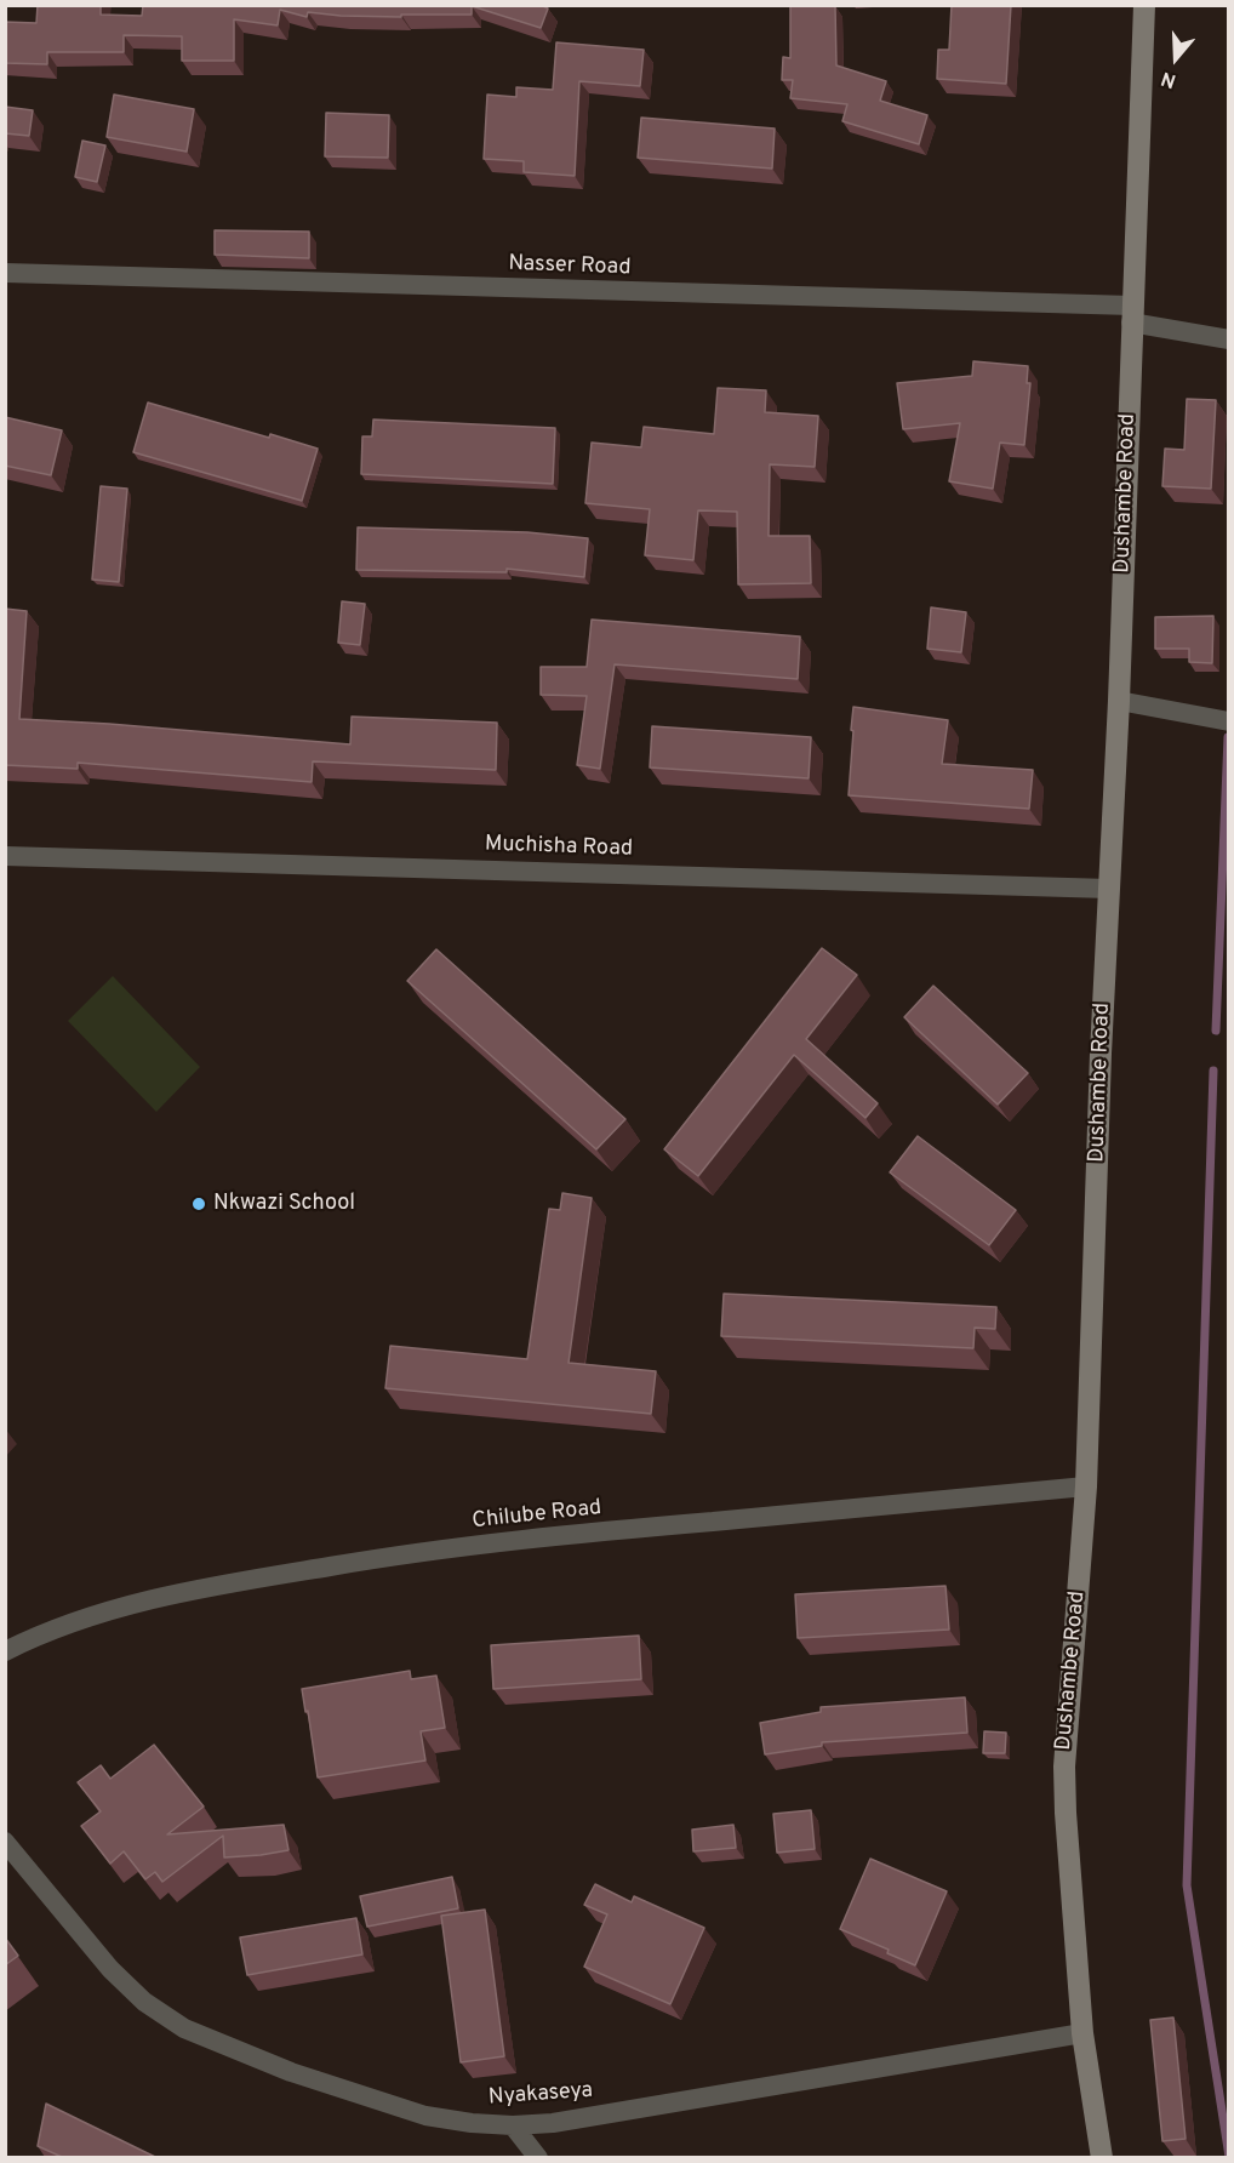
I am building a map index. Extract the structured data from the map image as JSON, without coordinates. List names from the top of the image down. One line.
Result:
{"streets":{"street":["Nasser Road","Dushambe Road","Muchisha Road","Chilube Road","Nyakaseya"]},"crossings":[["Nasser Road","Dushambe Road"],["Dushambe Road","Muchisha Road"],["Dushambe Road","Chilube Road"],["Dushambe Road","Nyakaseya"]],"places":["Nkwazi School"],"north":"bottom"}
